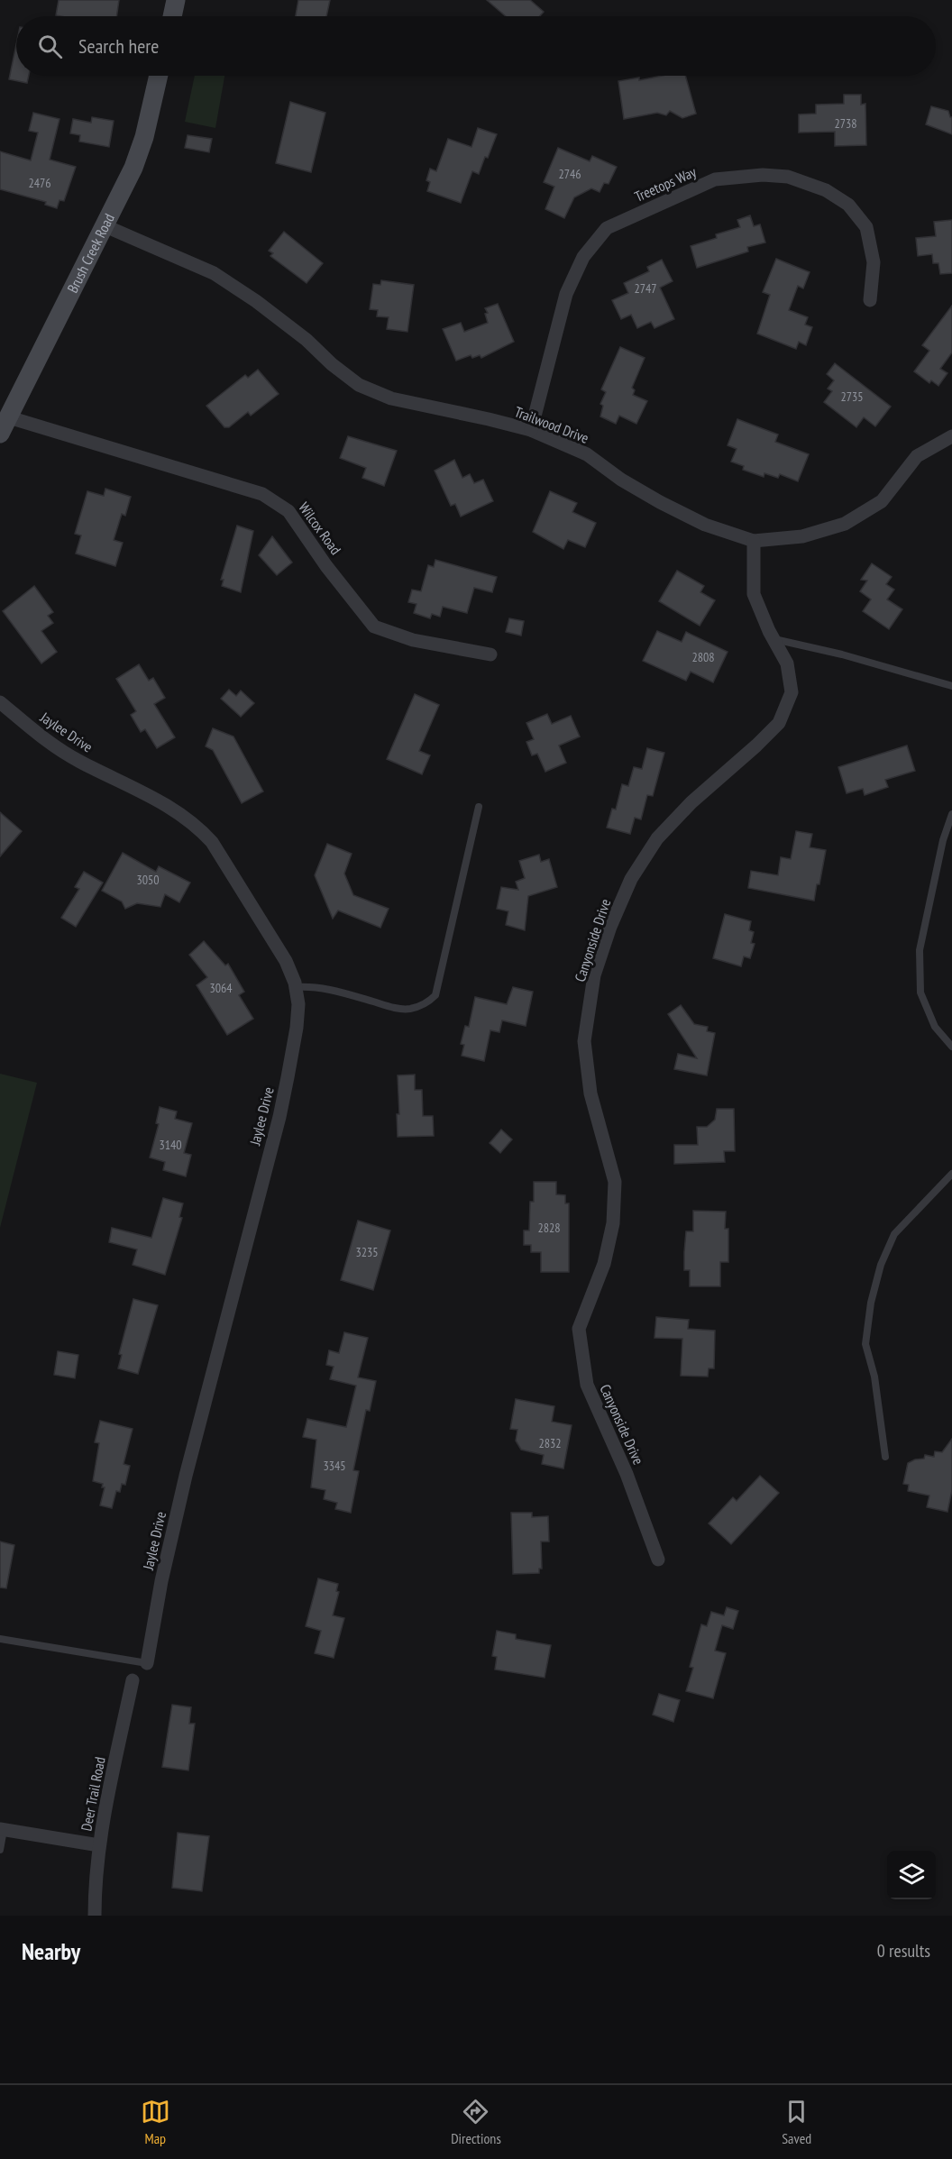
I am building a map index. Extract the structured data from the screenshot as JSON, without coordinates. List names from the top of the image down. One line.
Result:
{"streets":{"street":["Treetops Way","Brush Creek Road","Trailwood Drive","Wilcox Road","Jaylee Drive","Canyonside Drive","Deer Trail Road"]},"crossings":[["Treetops Way","Trailwood Drive"],["Brush Creek Road","Trailwood Drive"],["Brush Creek Road","Wilcox Road"],["Trailwood Drive","Canyonside Drive"]],"house_numbers":["2738","2746","2476","2747","2735","2808","3050","3064","3140","2828","3235","2832","3345"],"page":{"search":"Search here","heading":["Nearby","0 results"],"nav":["Map","Directions","Saved"]}}
